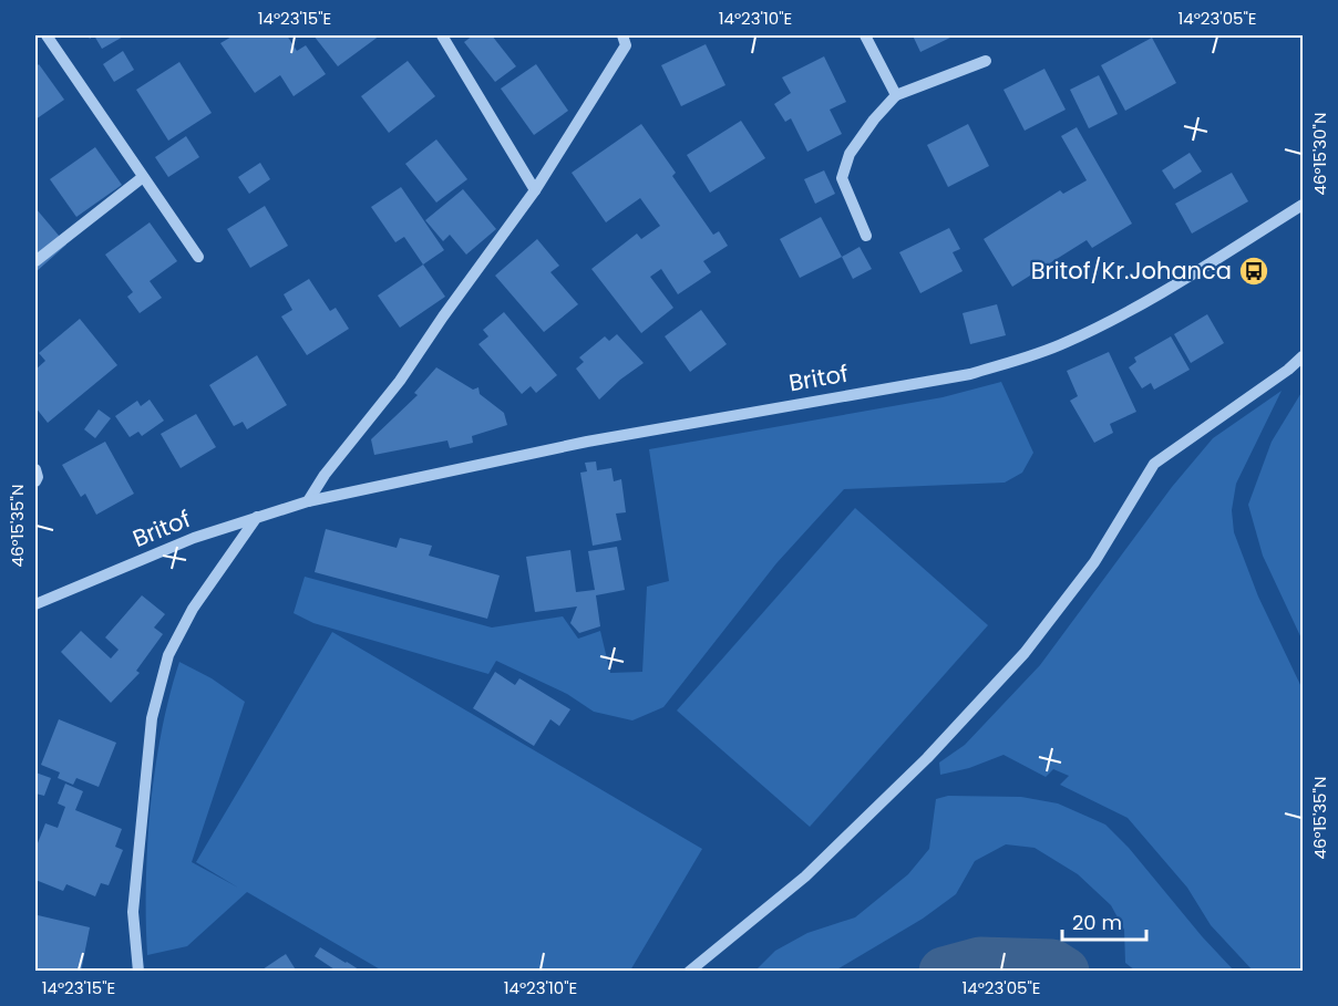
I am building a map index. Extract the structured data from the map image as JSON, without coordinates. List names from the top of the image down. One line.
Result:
{"streets":{"street":["Britof"]},"places":{"bus stop":["Britof/Kr.Johanca"]},"scale_bar":"20 m","coordinates":["14°23'15\"E","14°23'10\"E","14°23'05\"E","46°15'30\"N","46°15'35\"N"]}
